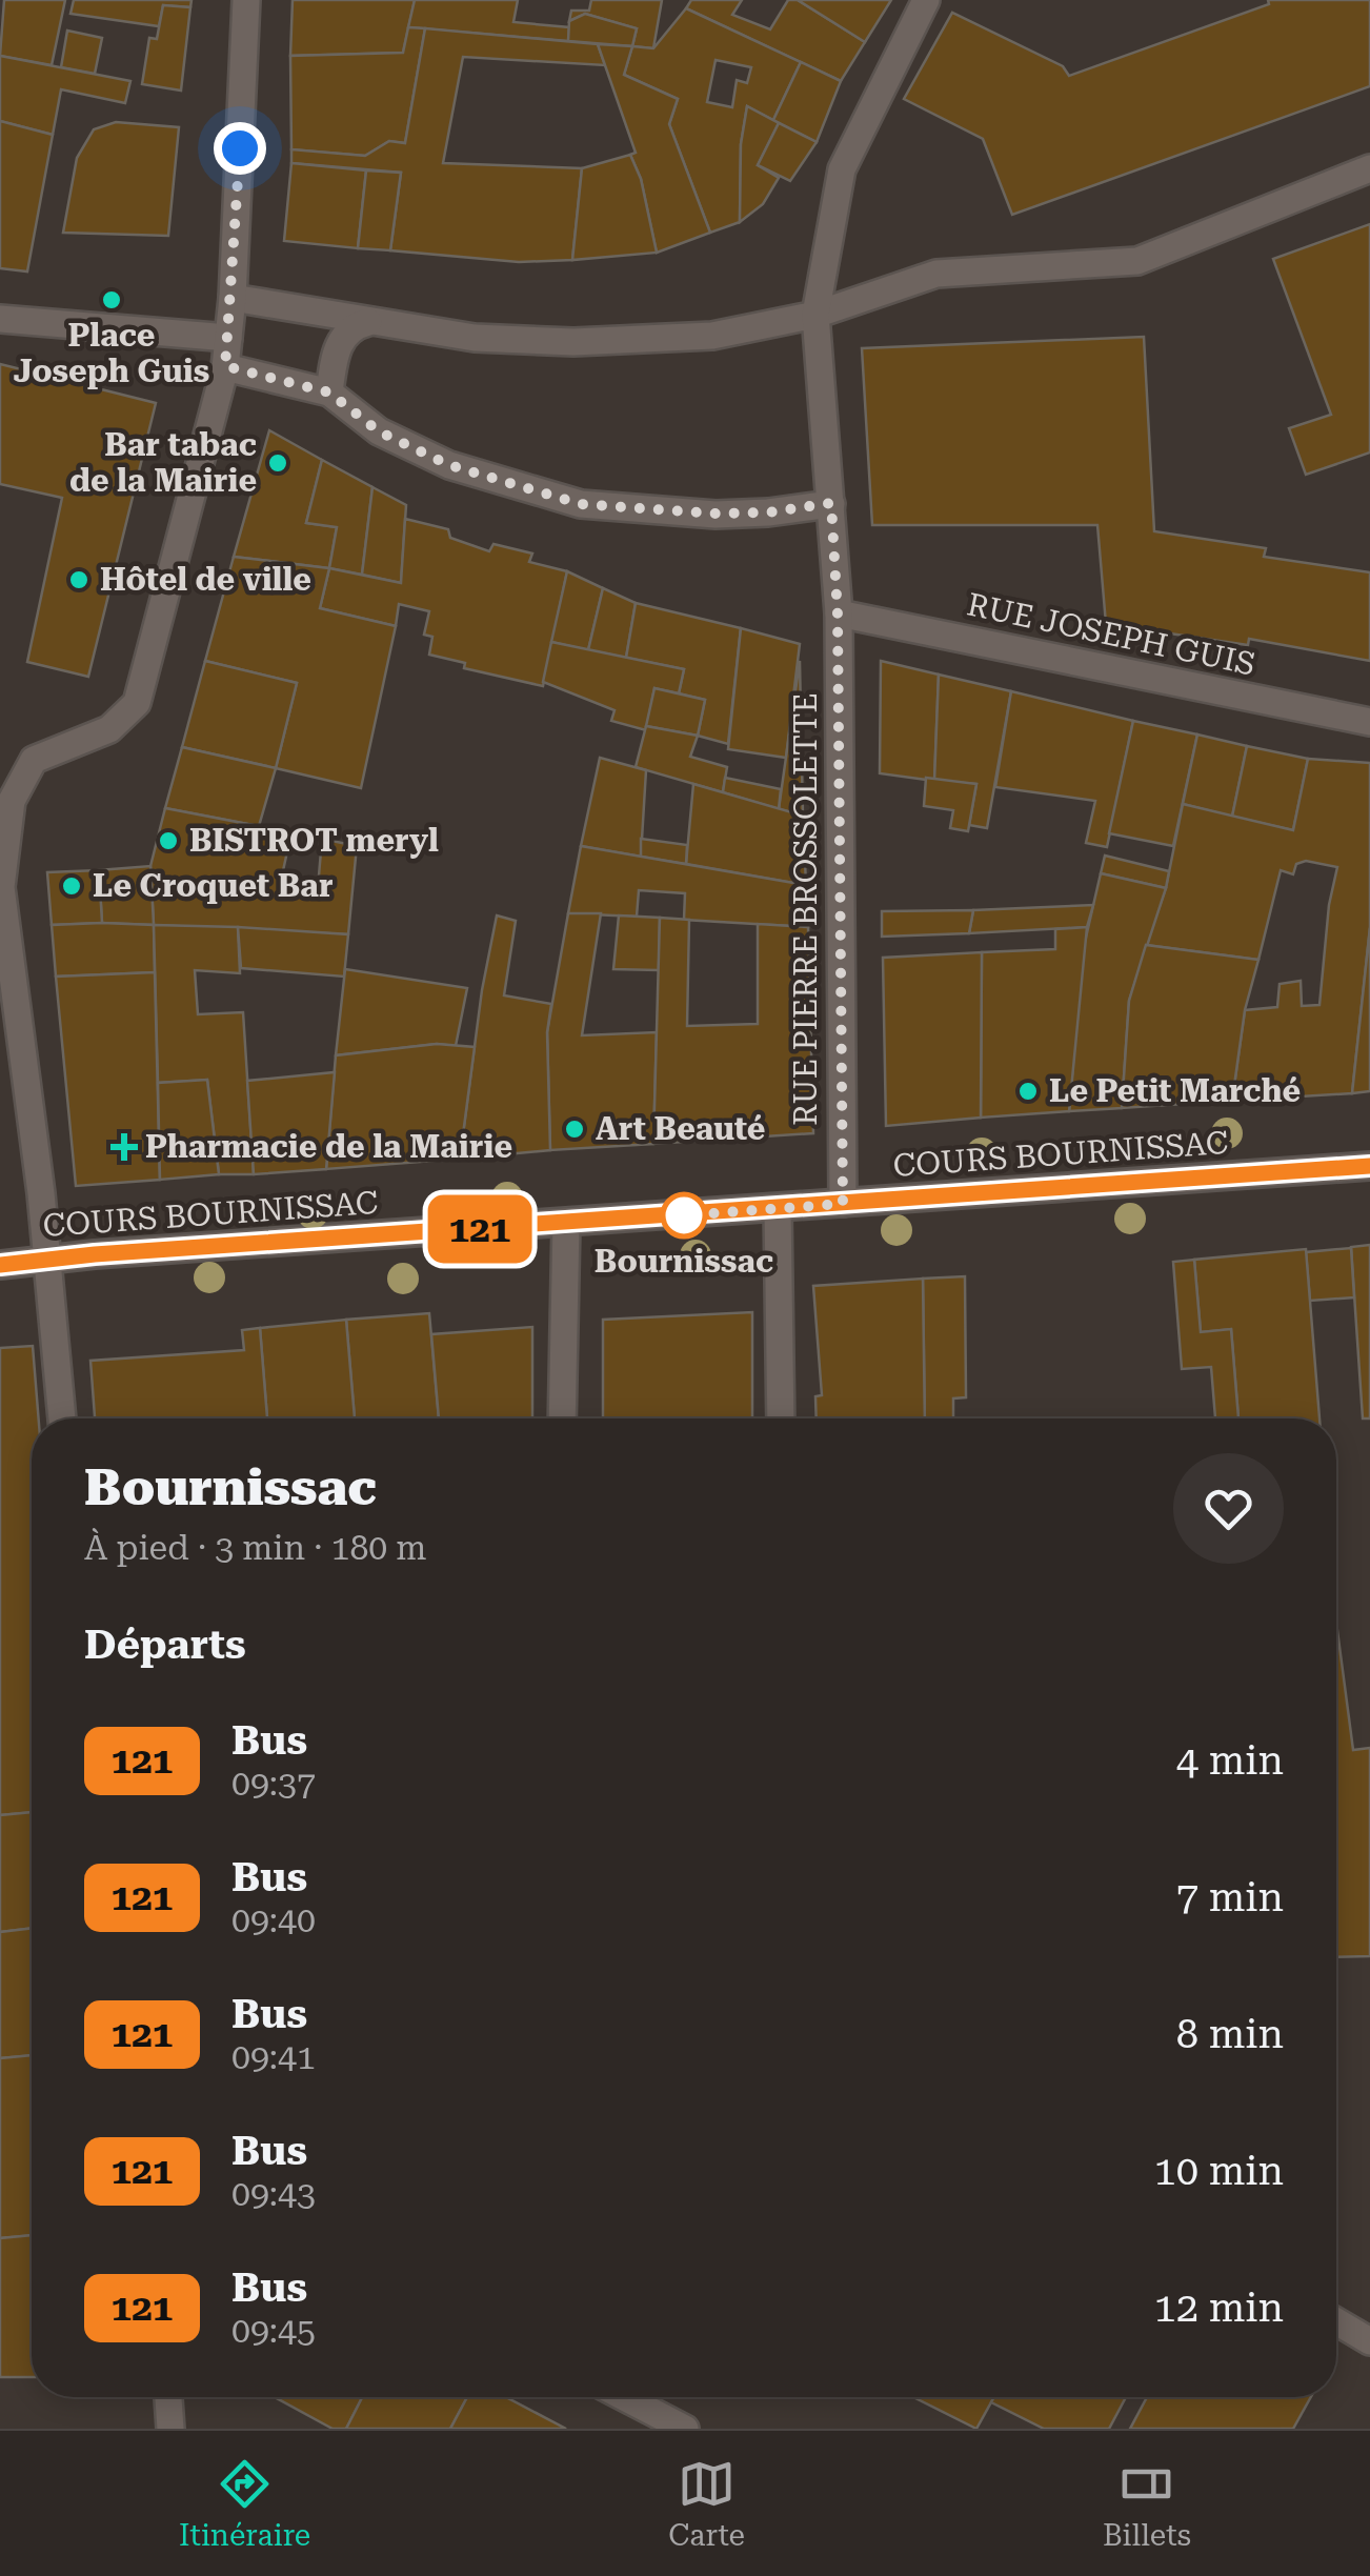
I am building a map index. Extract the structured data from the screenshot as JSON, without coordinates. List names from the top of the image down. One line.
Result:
{"streets":{"street":["RUE JOSEPH GUIS","RUE PIERRE BROSSOLETTE","COURS BOURNISSAC"]},"crossings":[["RUE JOSEPH GUIS","RUE PIERRE BROSSOLETTE"],["RUE PIERRE BROSSOLETTE","COURS BOURNISSAC"]],"places":{"other":["Place Joseph Guis","Bar tabac de la Mairie","Hôtel de ville","BISTROT meryl","Le Croquet Bar","Le Petit Marché","Art Beauté","Bournissac"],"health":["Pharmacie de la Mairie"]},"lines":["bus line 121"],"page":{"on_map":"121","heading":[["Bournissac","À pied · 3 min · 180 m"],"Départs"],"list":[{"mark":"121","name":"Bus","note":"09:37","value":"4 min"},{"mark":"121","name":"Bus","note":"09:40","value":"7 min"},{"mark":"121","name":"Bus","note":"09:41","value":"8 min"},{"mark":"121","name":"Bus","note":"09:43","value":"10 min"},{"mark":"121","name":"Bus","note":"09:45","value":"12 min"}],"tabs":["Itinéraire","Carte","Billets"]}}
